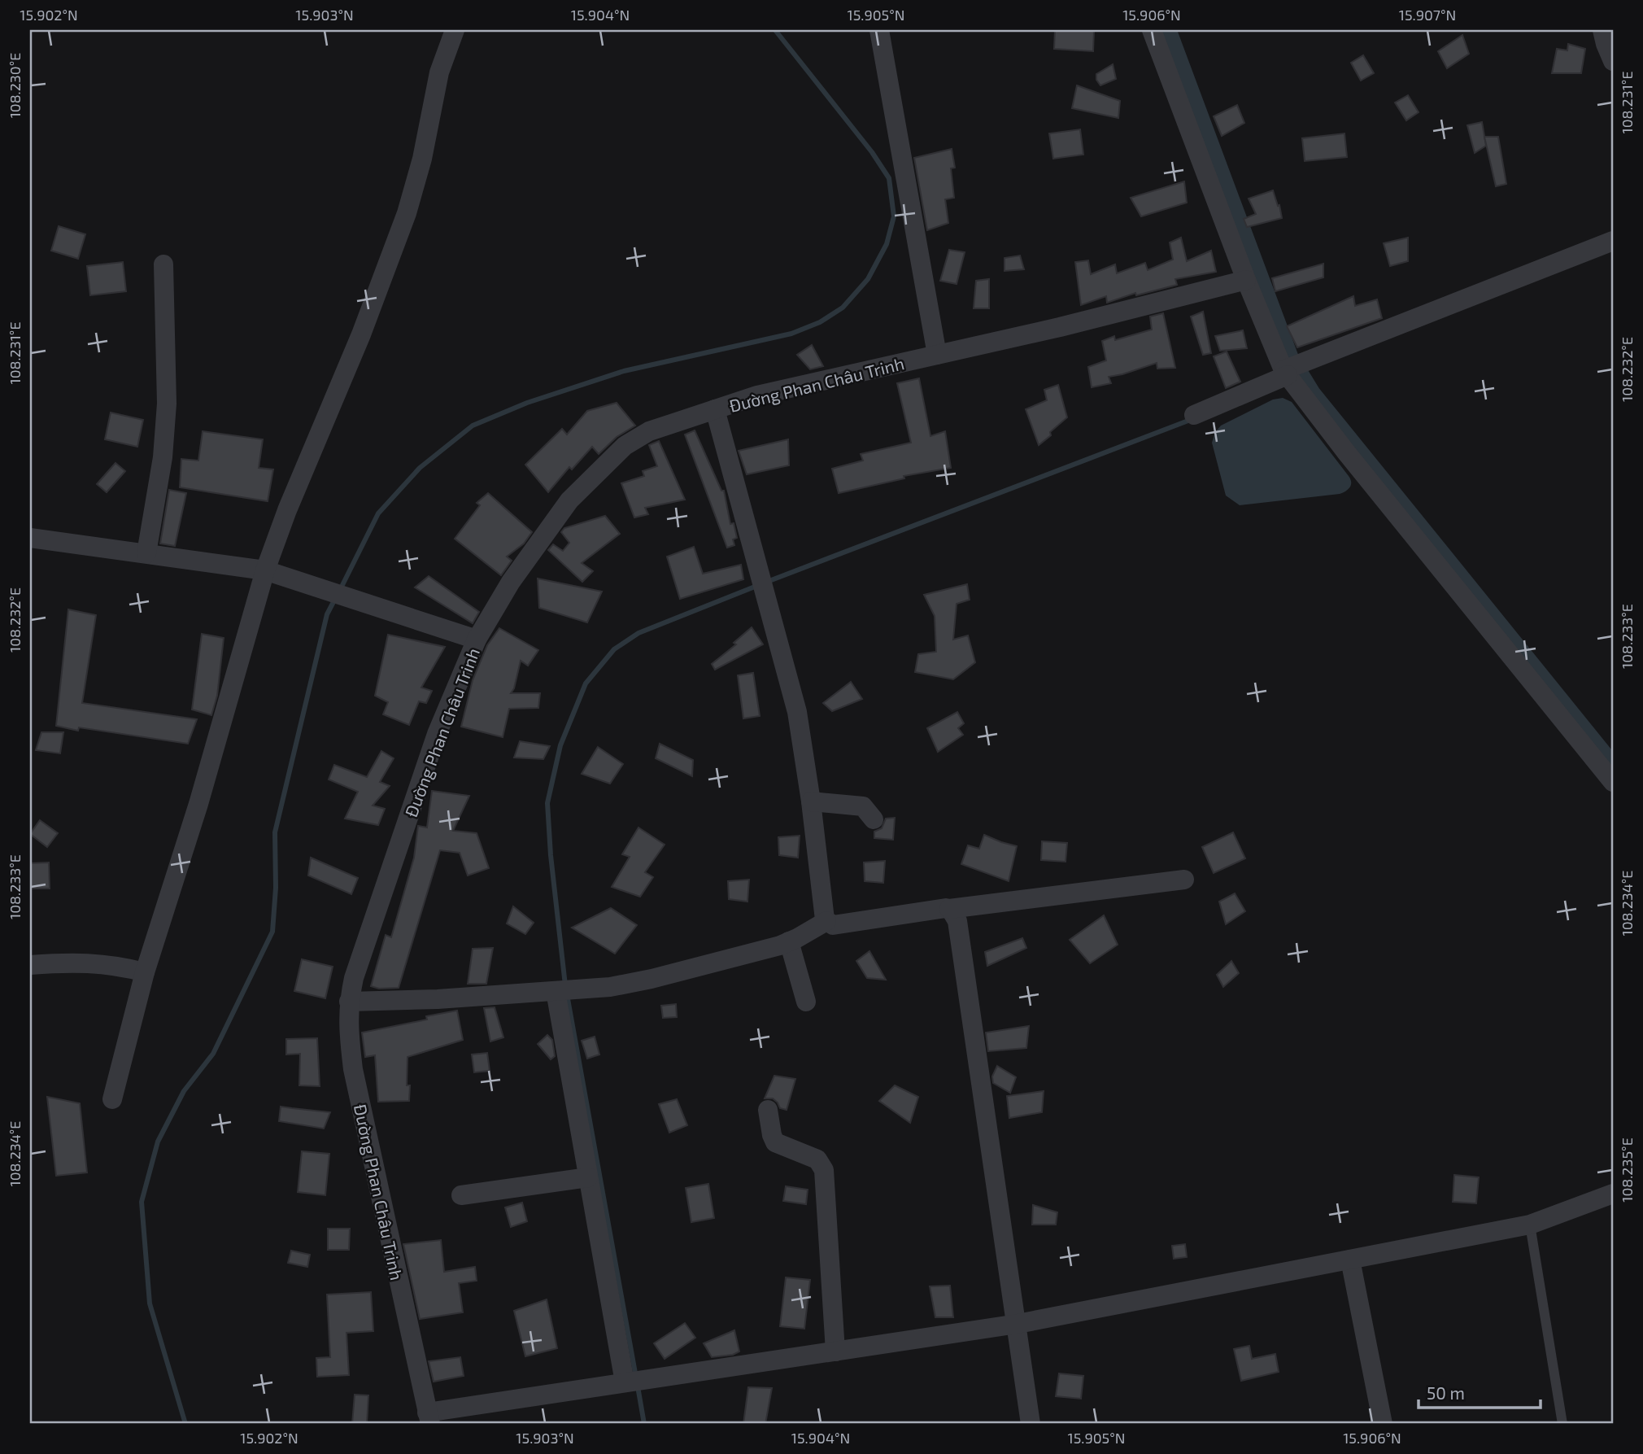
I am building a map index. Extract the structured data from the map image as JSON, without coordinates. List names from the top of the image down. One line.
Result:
{"streets":{"street":["Đường Phan Châu Trinh"]},"scale_bar":"50 m","coordinates":["15.902°N","15.903°N","15.904°N","15.905°N","15.906°N","15.907°N","108.230°E","108.231°E","108.232°E","108.233°E","108.234°E","108.235°E"]}
